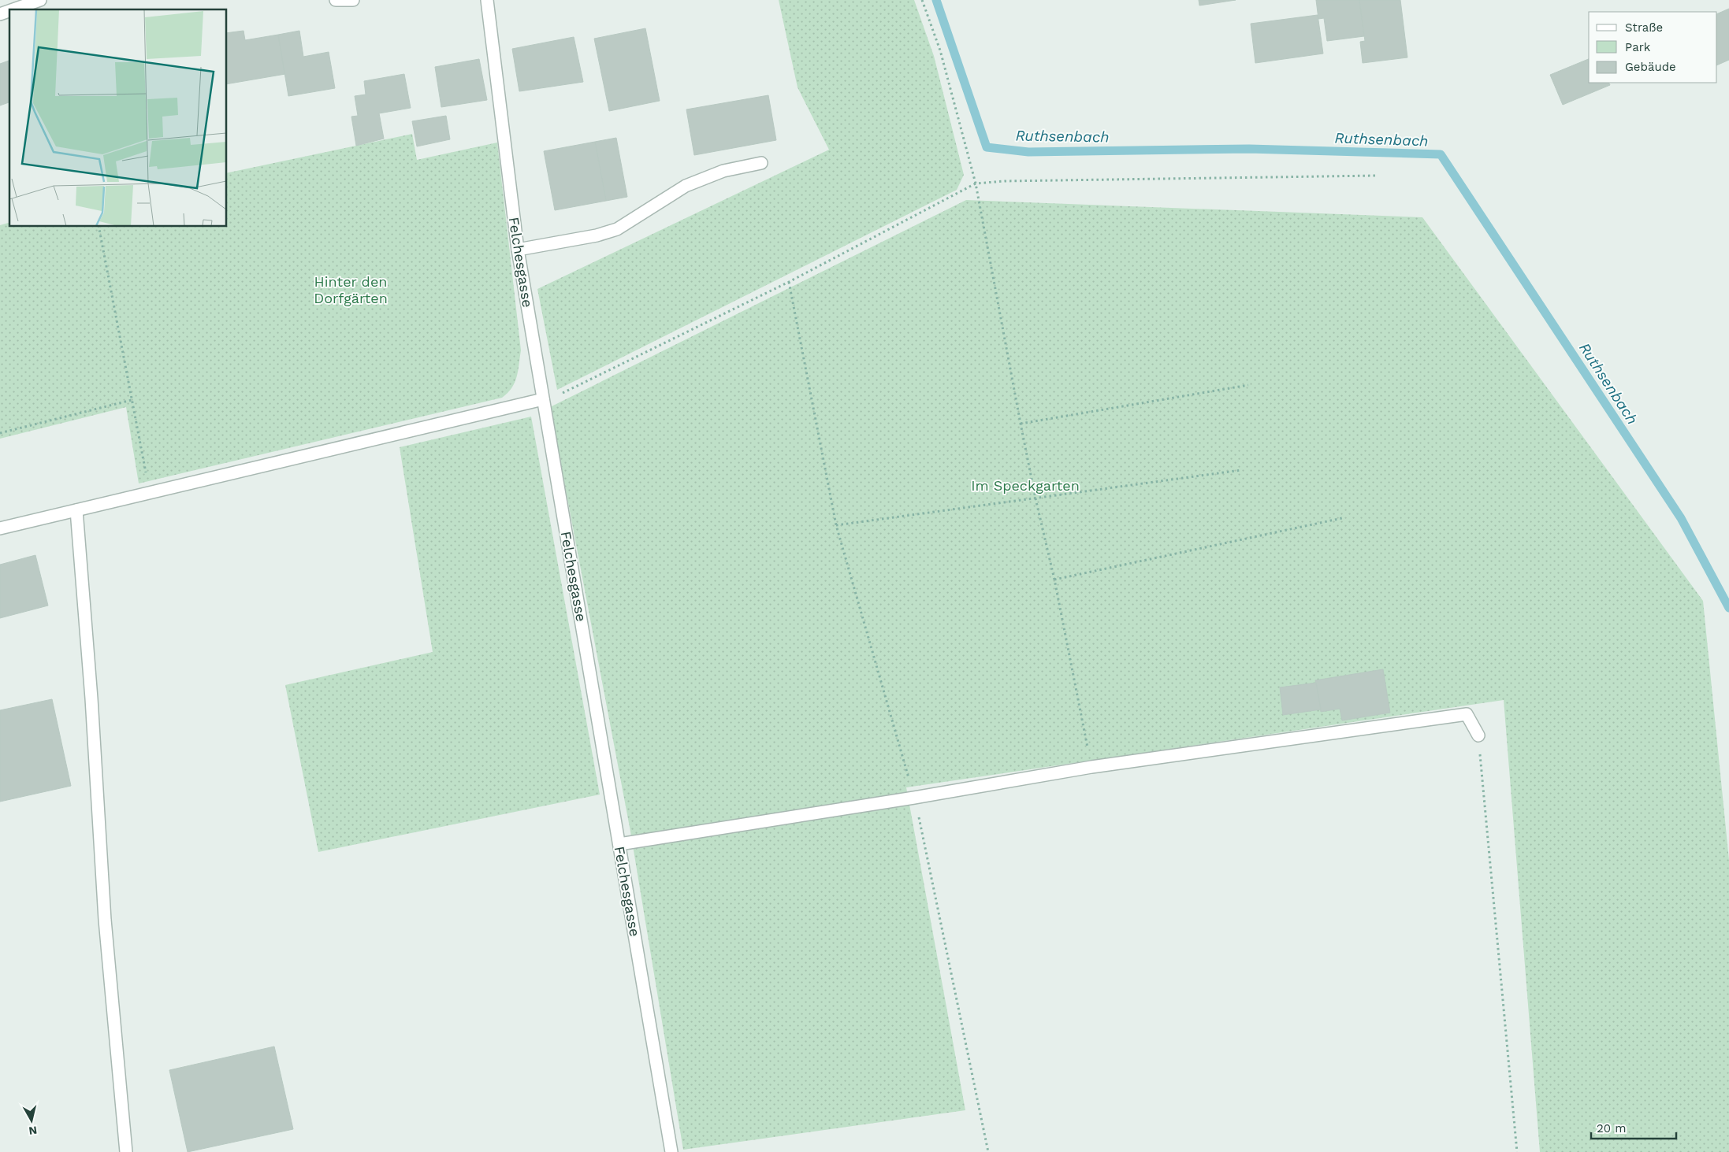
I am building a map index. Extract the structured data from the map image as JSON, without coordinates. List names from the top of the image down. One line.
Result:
{"streets":{"street":["Felchesgasse"]},"water":["Ruthsenbach"],"parks":["Hinter den Dorfgärten","Im Speckgarten"],"legend":["Straße","Park","Gebäude"],"scale_bar":"20 m","north":"bottom"}
